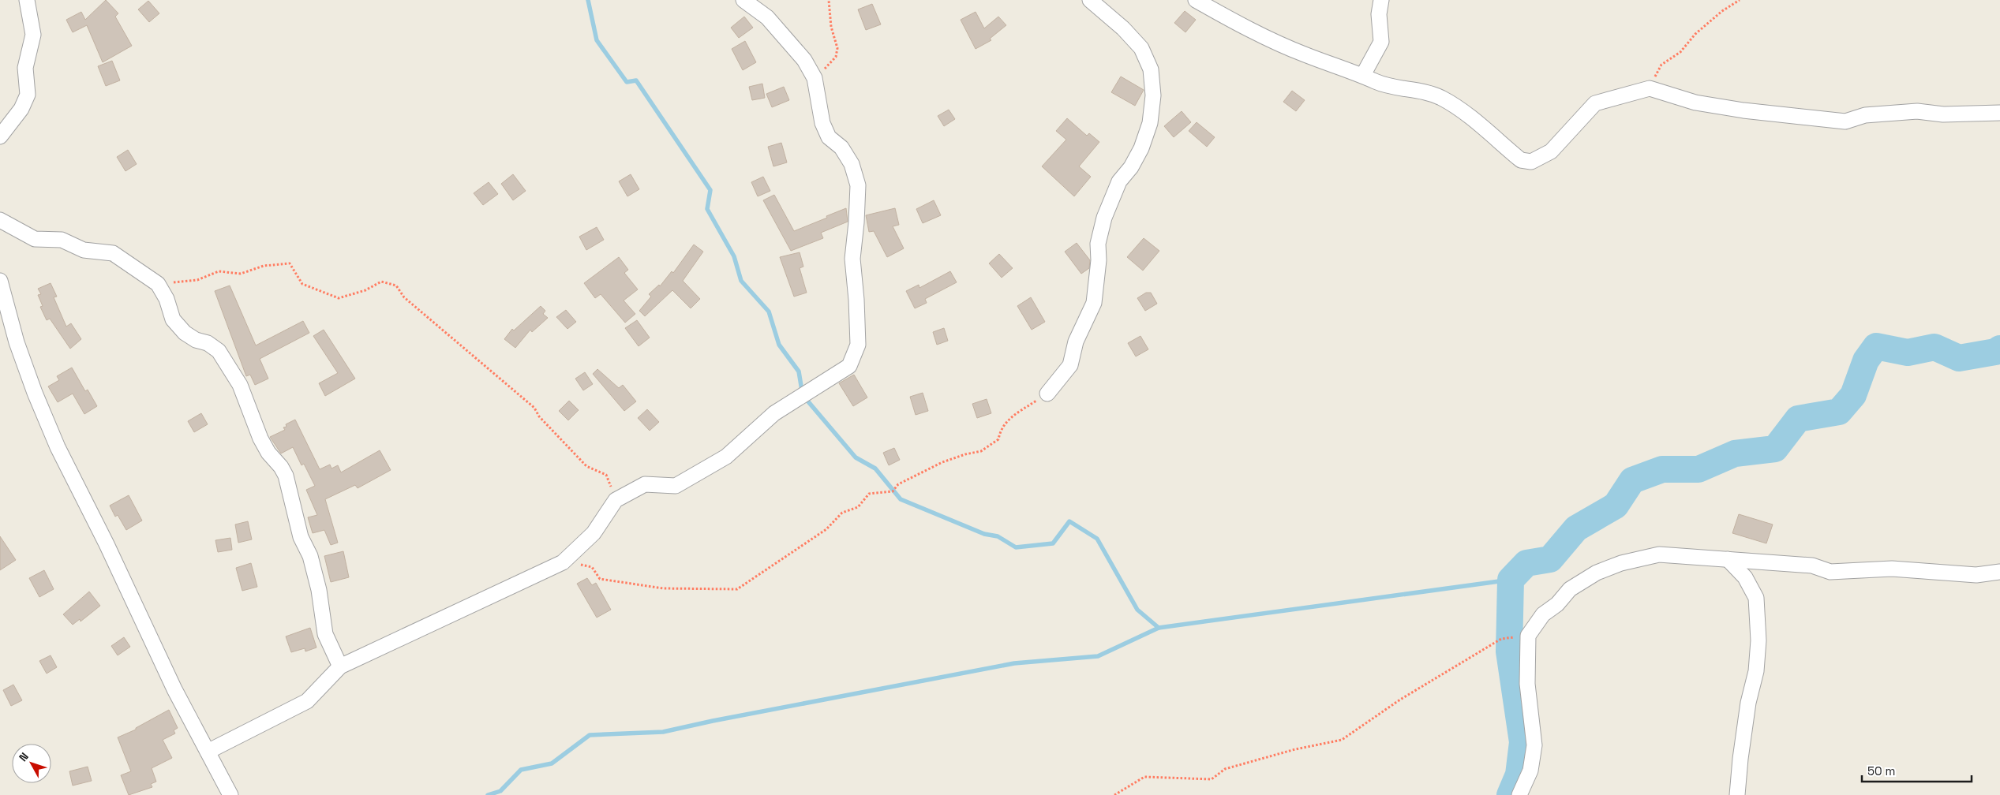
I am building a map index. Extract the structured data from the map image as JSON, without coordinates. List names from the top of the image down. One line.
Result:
{"scale_bar":"50 m","north":"top left"}
